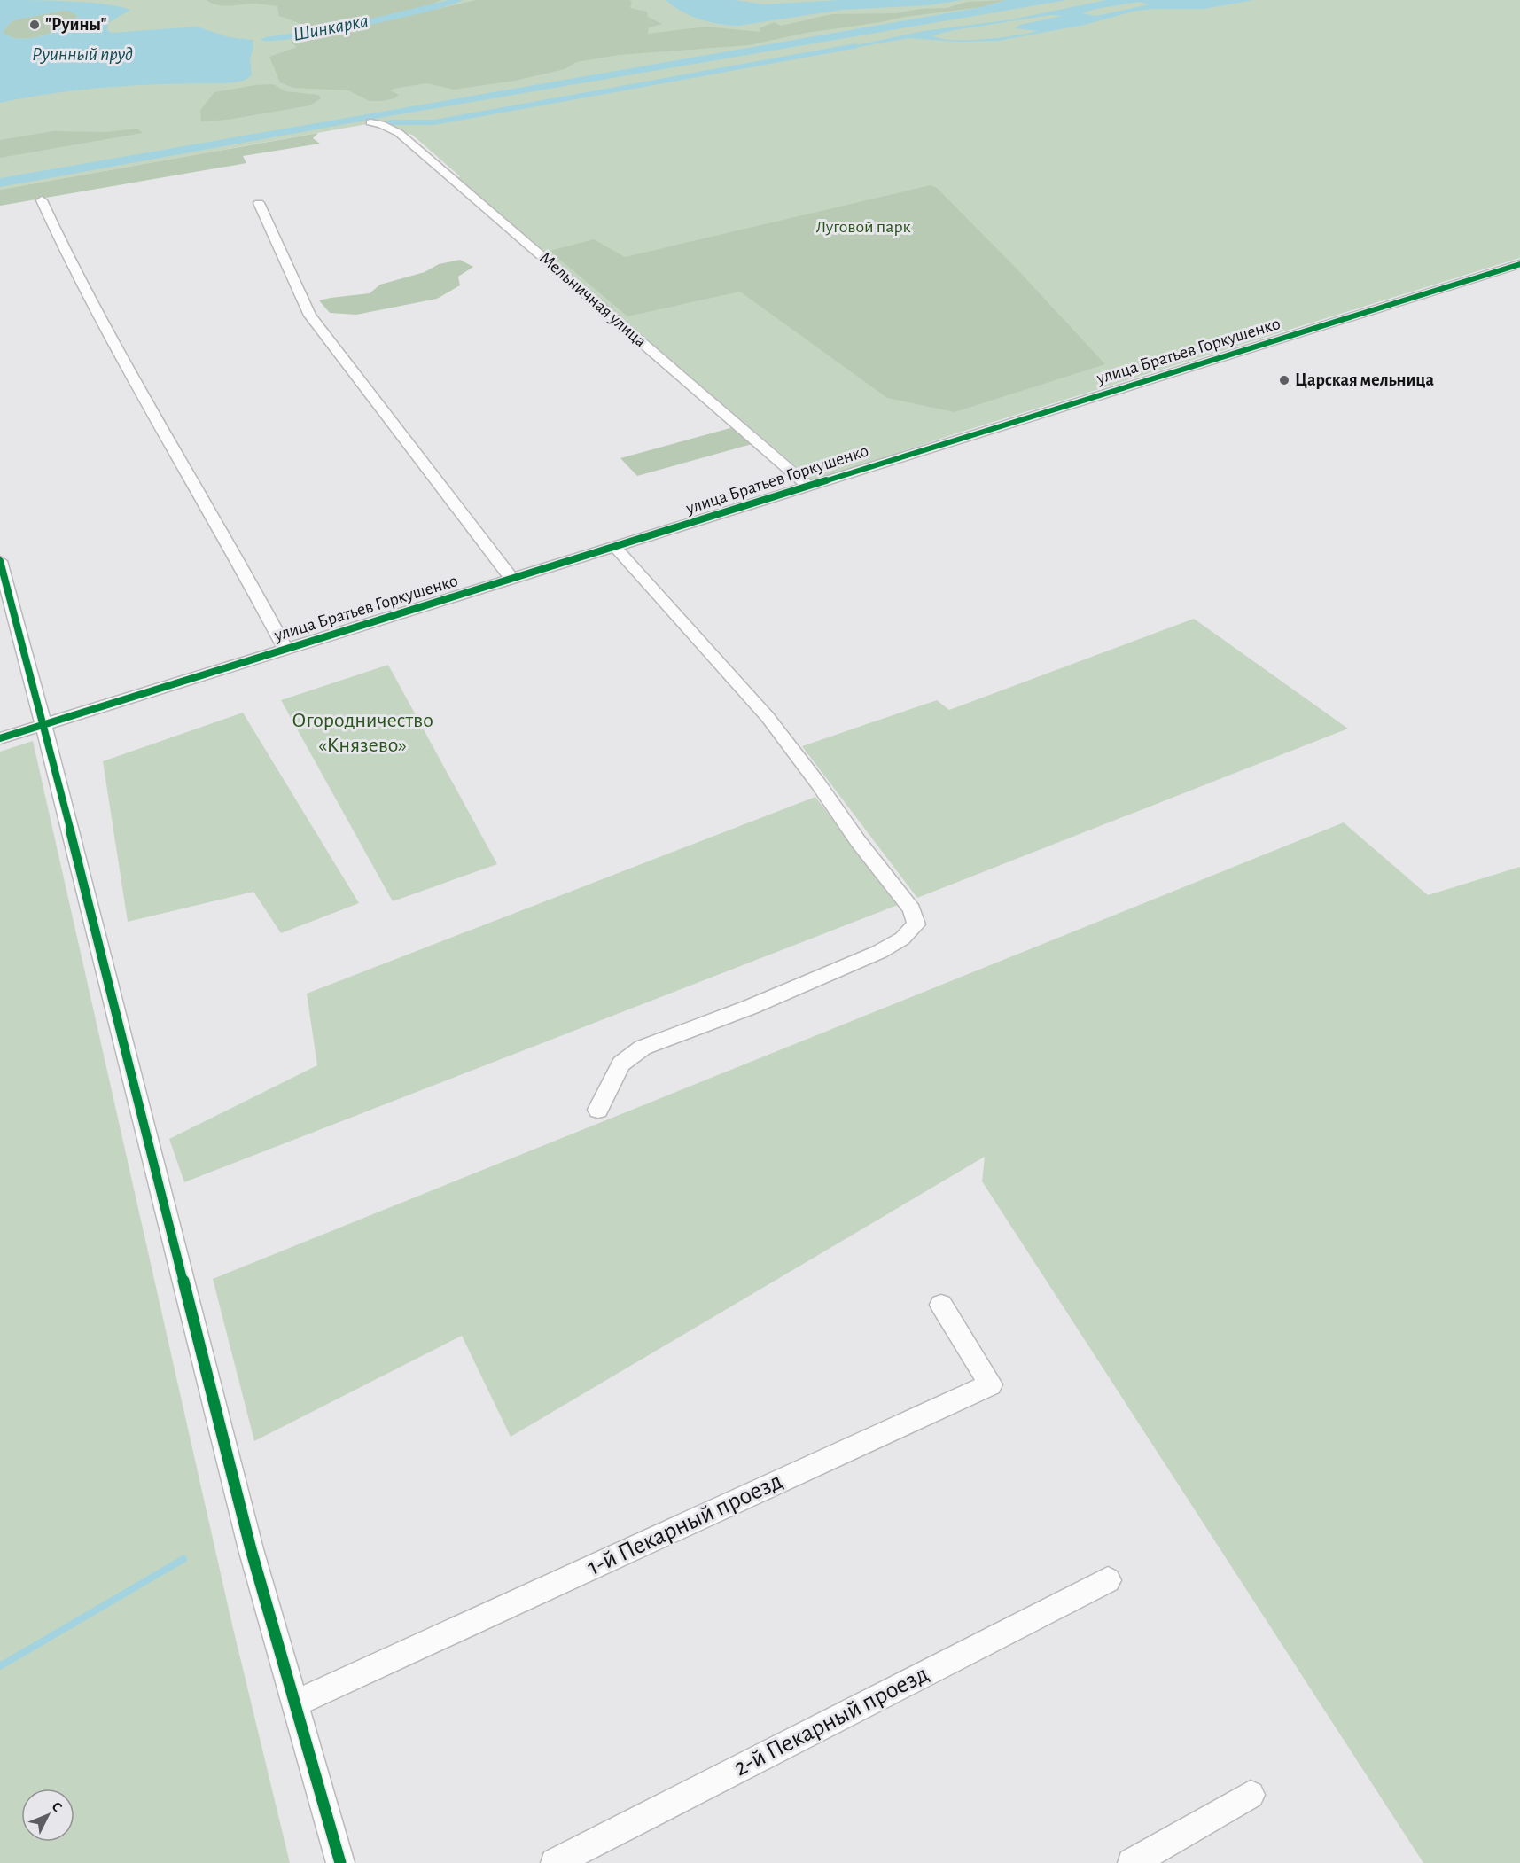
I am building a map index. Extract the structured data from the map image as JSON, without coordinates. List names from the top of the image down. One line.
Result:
{"streets":{"street":["Мельничная улица","улица Братьев Горкушенко","1-й Пекарный проезд","2-й Пекарный проезд"]},"crossings":[["Мельничная улица","улица Братьев Горкушенко"]],"water":["Шинкарка","Руинный пруд"],"parks":["Луговой парк","Огородничество «Князево»"],"places":["\"Руины\"","Царская мельница"],"north":"top right"}
